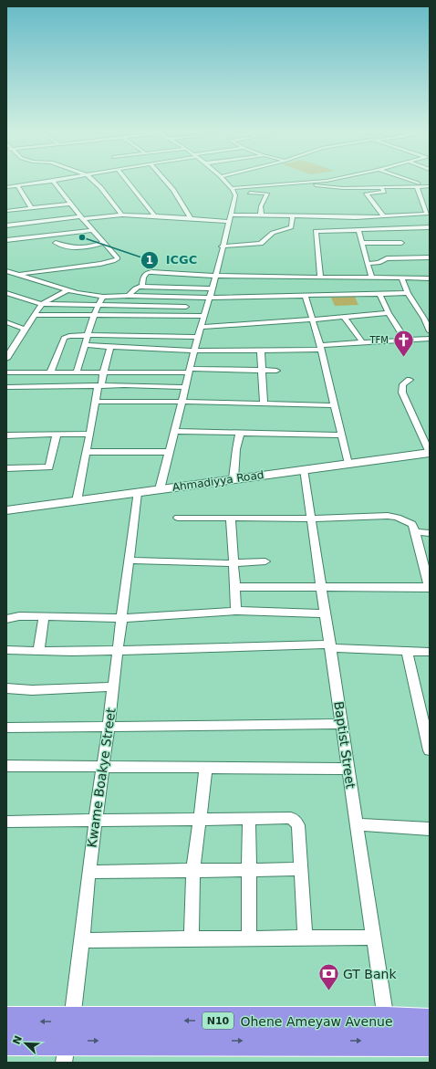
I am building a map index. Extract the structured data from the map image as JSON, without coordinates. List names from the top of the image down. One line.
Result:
{"streets":{"highway":["N10","Ohene Ameyaw Avenue"],"street":["Ahmadiyya Road","Baptist Street","Kwame Boakye Street"]},"crossings":[["Ahmadiyya Road","Baptist Street"],["Ahmadiyya Road","Kwame Boakye Street"],["Baptist Street","Ohene Ameyaw Avenue"],["Kwame Boakye Street","Ohene Ameyaw Avenue"]],"places":{"other":["ICGC"],"church":["TFM"],"bank":["GT Bank"]},"north":"top left"}
